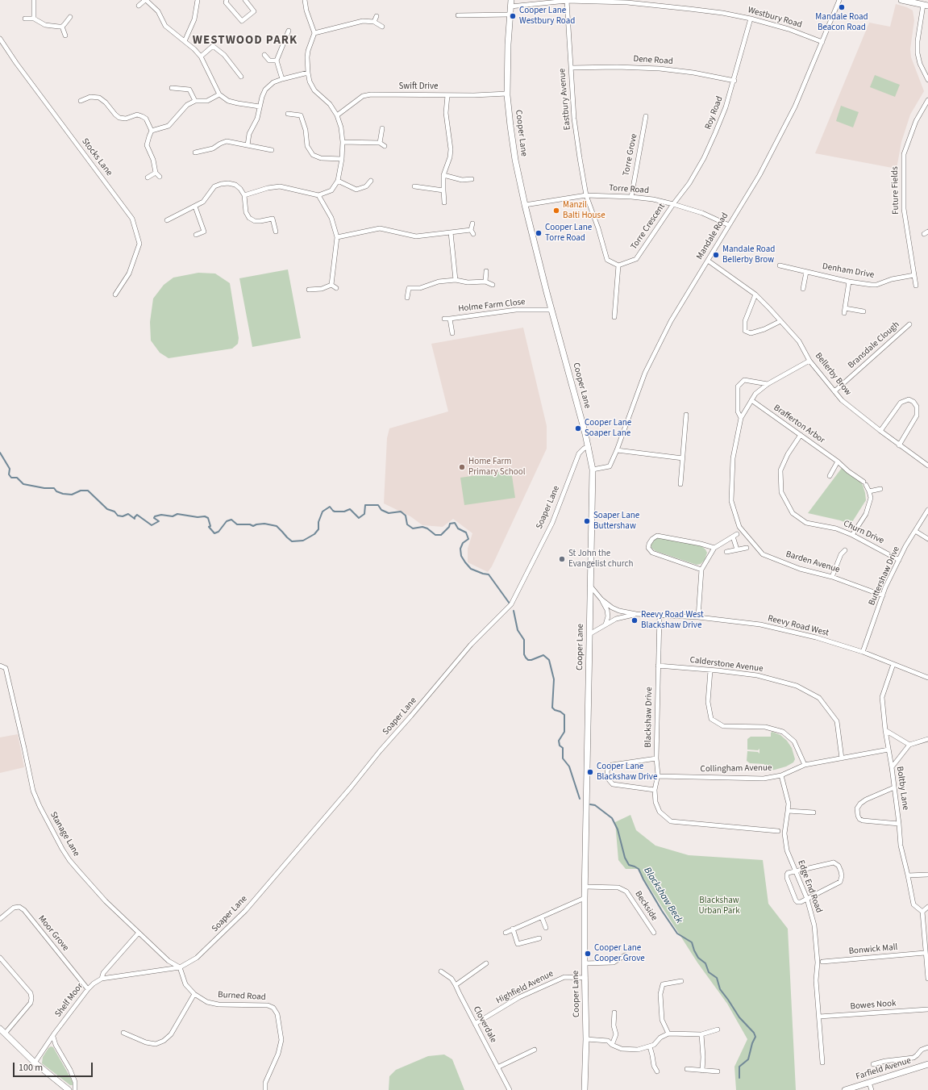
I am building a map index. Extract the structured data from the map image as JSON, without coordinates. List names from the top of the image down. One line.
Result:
{"streets":{"main road":["Cooper Lane","Farfield Avenue"],"street":["Westbury Road","Dene Road","Swift Drive","Eastbury Avenue","Roy Road","Torre Grove","Stocks Lane","Torre Road","Future Fields","Torre Crescent","Mandale Road","Denham Drive","Holme Farm Close","Bransdale Clough","Bellerby Brow","Brafferton Arbor","Soaper Lane","Churn Drive","Barden Avenue","Buttershaw Drive","Reevy Road West","Calderstone Avenue","Blackshaw Drive","Collingham Avenue","Boltby Lane","Stanage Lane","Edge End Road","Beckside","Moor Grove","Bonwick Mall","Highfield Avenue","Burned Road","Shelf Moor","Bowes Nook","Cloverdale"]},"crossings":[["Westbury Road","Eastbury Avenue"],["Westbury Road","Roy Road"],["Westbury Road","Cooper Lane"],["Westbury Road","Mandale Road"],["Dene Road","Eastbury Avenue"],["Dene Road","Roy Road"],["Swift Drive","Cooper Lane"],["Eastbury Avenue","Torre Road"],["Roy Road","Torre Road"],["Roy Road","Torre Crescent"],["Cooper Lane","Torre Road"],["Cooper Lane","Mandale Road"],["Cooper Lane","Holme Farm Close"],["Cooper Lane","Soaper Lane"],["Cooper Lane","Beckside"],["Cooper Lane","Highfield Avenue"],["Torre Grove","Torre Road"],["Torre Road","Torre Crescent"],["Torre Road","Mandale Road"],["Future Fields","Denham Drive"],["Mandale Road","Bellerby Brow"],["Bransdale Clough","Bellerby Brow"],["Bellerby Brow","Barden Avenue"],["Brafferton Arbor","Churn Drive"],["Brafferton Arbor","Barden Avenue"],["Soaper Lane","Stanage Lane"],["Soaper Lane","Burned Road"],["Churn Drive","Buttershaw Drive"],["Barden Avenue","Buttershaw Drive"],["Buttershaw Drive","Reevy Road West"],["Reevy Road West","Blackshaw Drive"],["Reevy Road West","Boltby Lane"],["Calderstone Avenue","Blackshaw Drive"],["Calderstone Avenue","Collingham Avenue"],["Blackshaw Drive","Collingham Avenue"],["Collingham Avenue","Boltby Lane"],["Collingham Avenue","Edge End Road"],["Stanage Lane","Burned Road"],["Stanage Lane","Shelf Moor"],["Edge End Road","Bowes Nook"],["Moor Grove","Shelf Moor"],["Highfield Avenue","Cloverdale"]],"districts":["WESTWOOD PARK"],"water":["Blackshaw Beck"],"parks":["Blackshaw Urban Park"],"places":["Mandale Road Beacon Road","Cooper Lane Westbury Road","Manzil Balti House","Cooper Lane Torre Road","Mandale Road Bellerby Brow","Cooper Lane Soaper Lane","Home Farm Primary School","Soaper Lane Buttershaw","St John the Evangelist church","Reevy Road West Blackshaw Drive","Cooper Lane Blackshaw Drive","Cooper Lane Cooper Grove"],"scale_bar":"100 m"}
